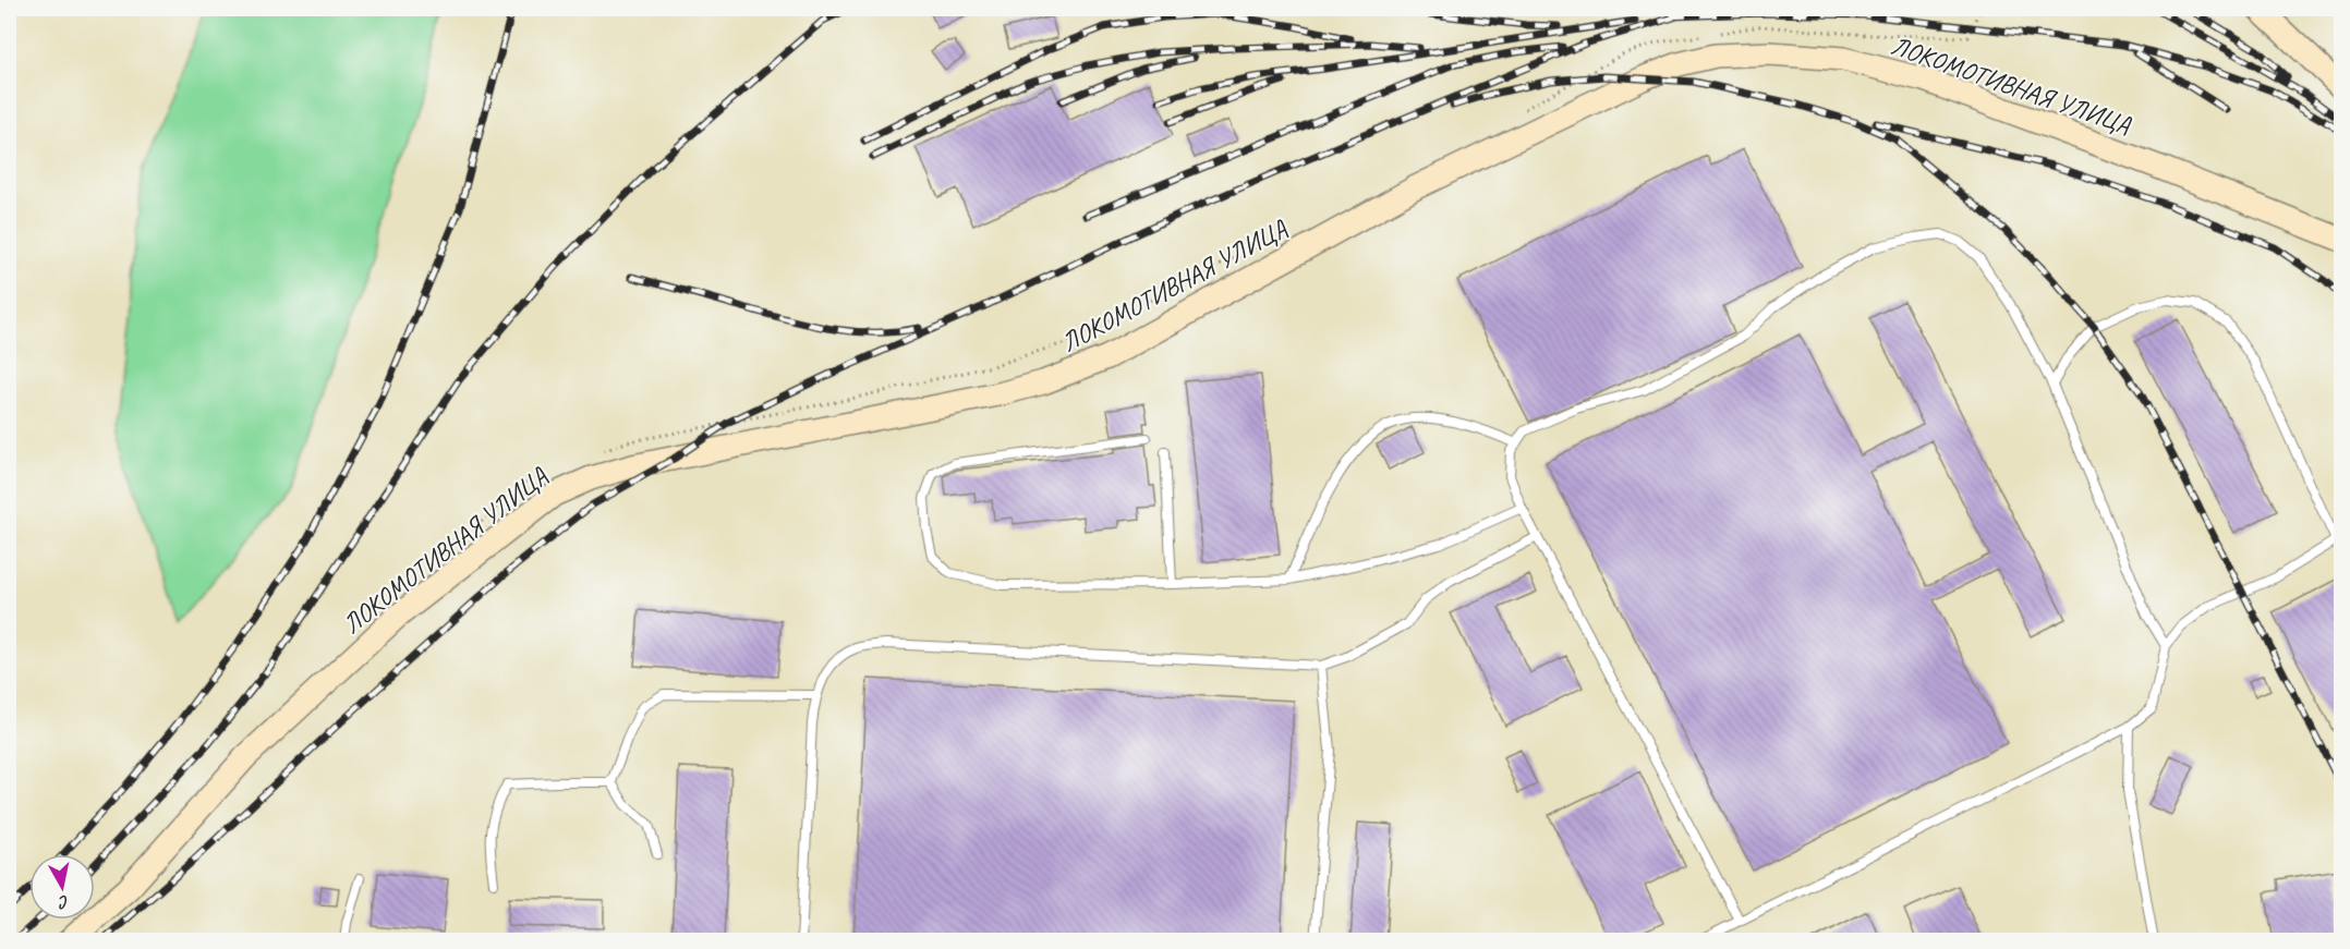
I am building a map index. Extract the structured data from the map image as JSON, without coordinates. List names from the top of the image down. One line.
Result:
{"streets":{"main road":["ЛОКОМОТИВНАЯ УЛИЦА"]},"north":"bottom"}
